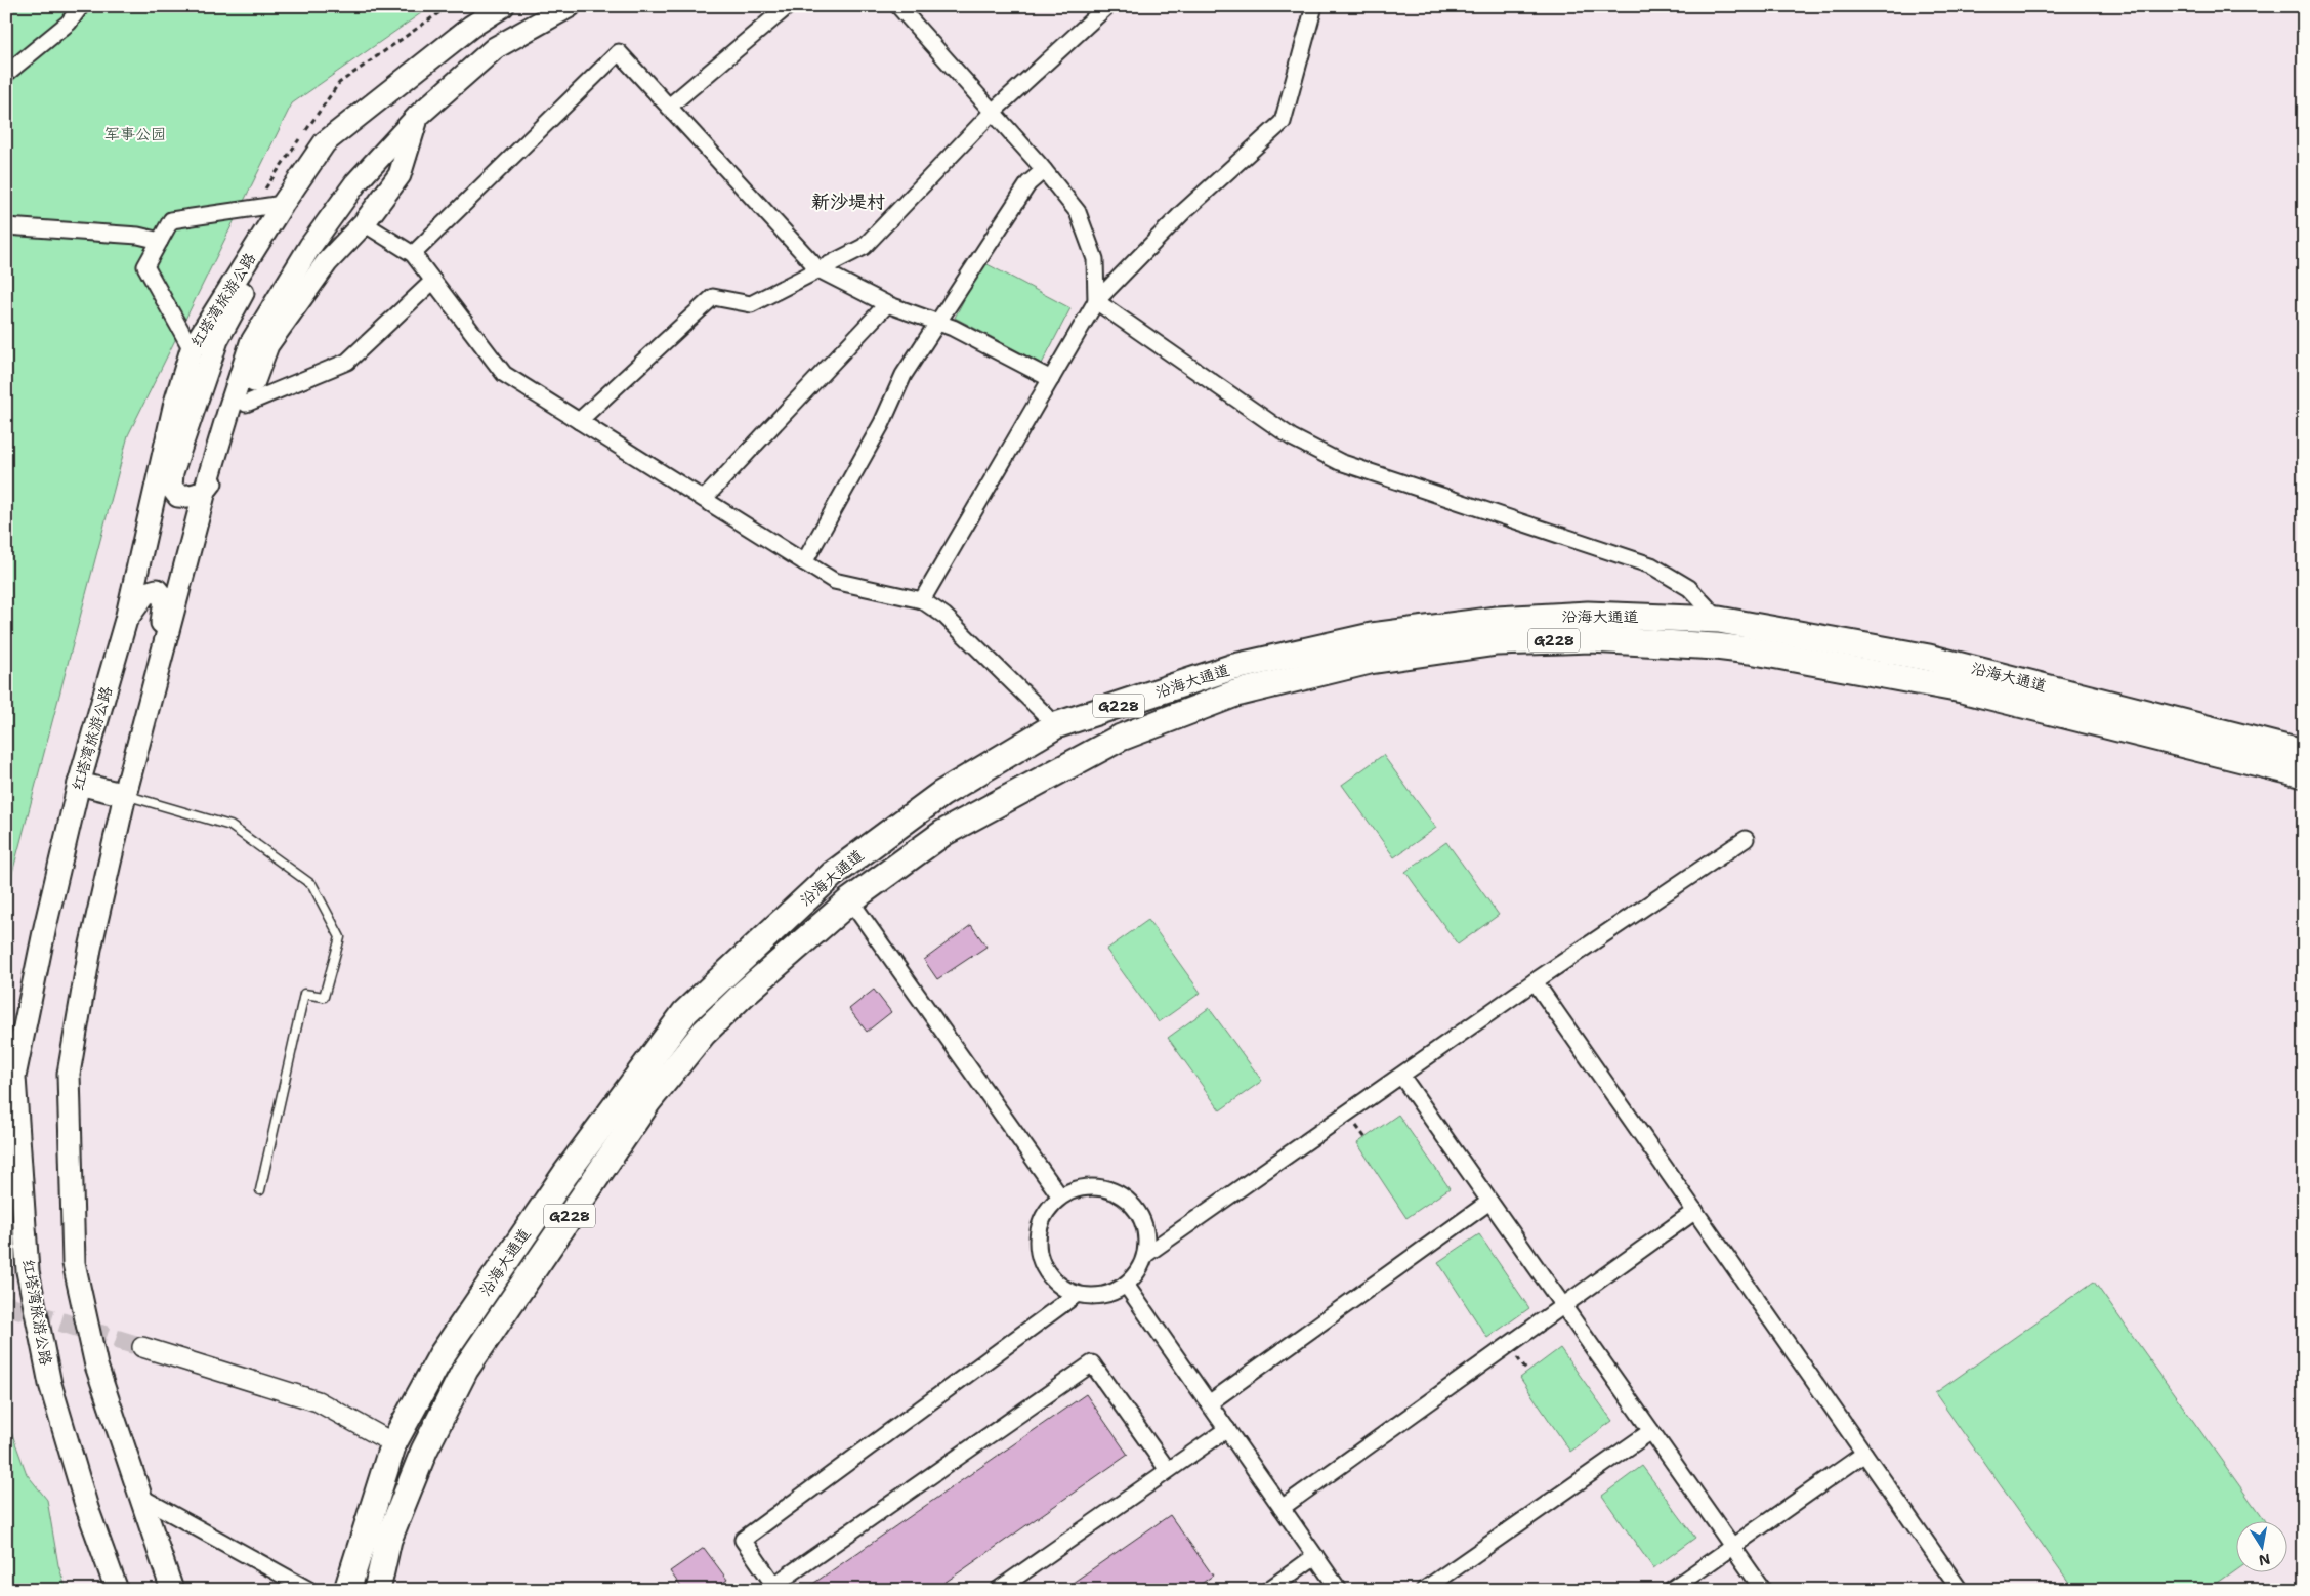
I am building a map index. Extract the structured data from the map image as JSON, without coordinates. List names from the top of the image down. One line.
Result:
{"streets":{"highway":["沿海大通道","G228"],"main road":["红塔湾旅游公路"]},"districts":["新沙堤村"],"parks":["军事公园"],"north":"bottom"}
